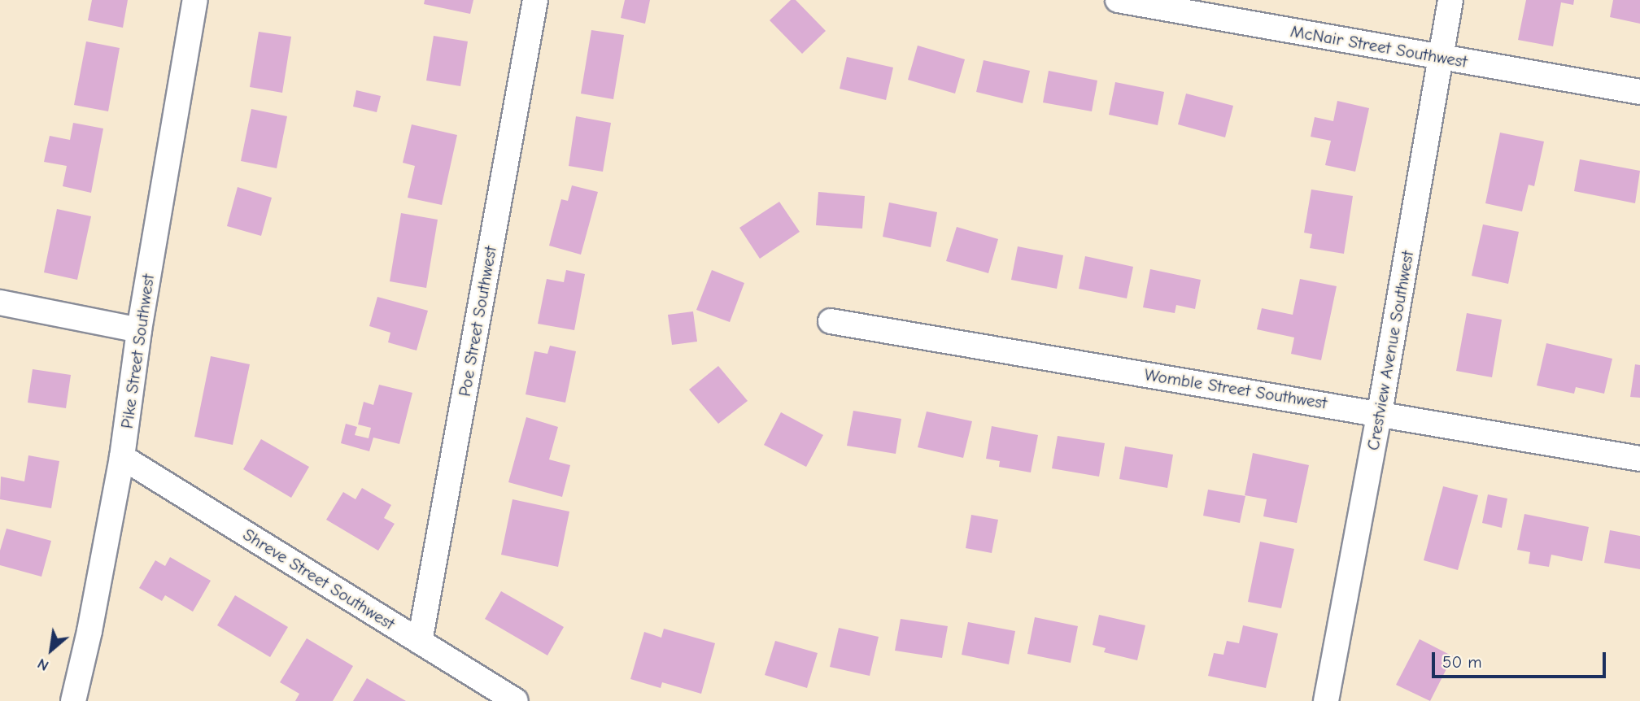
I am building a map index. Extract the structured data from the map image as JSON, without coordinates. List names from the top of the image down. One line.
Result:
{"streets":{"street":["McNair Street Southwest","Poe Street Southwest","Crestview Avenue Southwest","Pike Street Southwest","Womble Street Southwest","Shreve Street Southwest"]},"crossings":[["McNair Street Southwest","Crestview Avenue Southwest"],["Poe Street Southwest","Shreve Street Southwest"],["Crestview Avenue Southwest","Womble Street Southwest"],["Pike Street Southwest","Shreve Street Southwest"]],"scale_bar":"50 m","north":"bottom left"}
